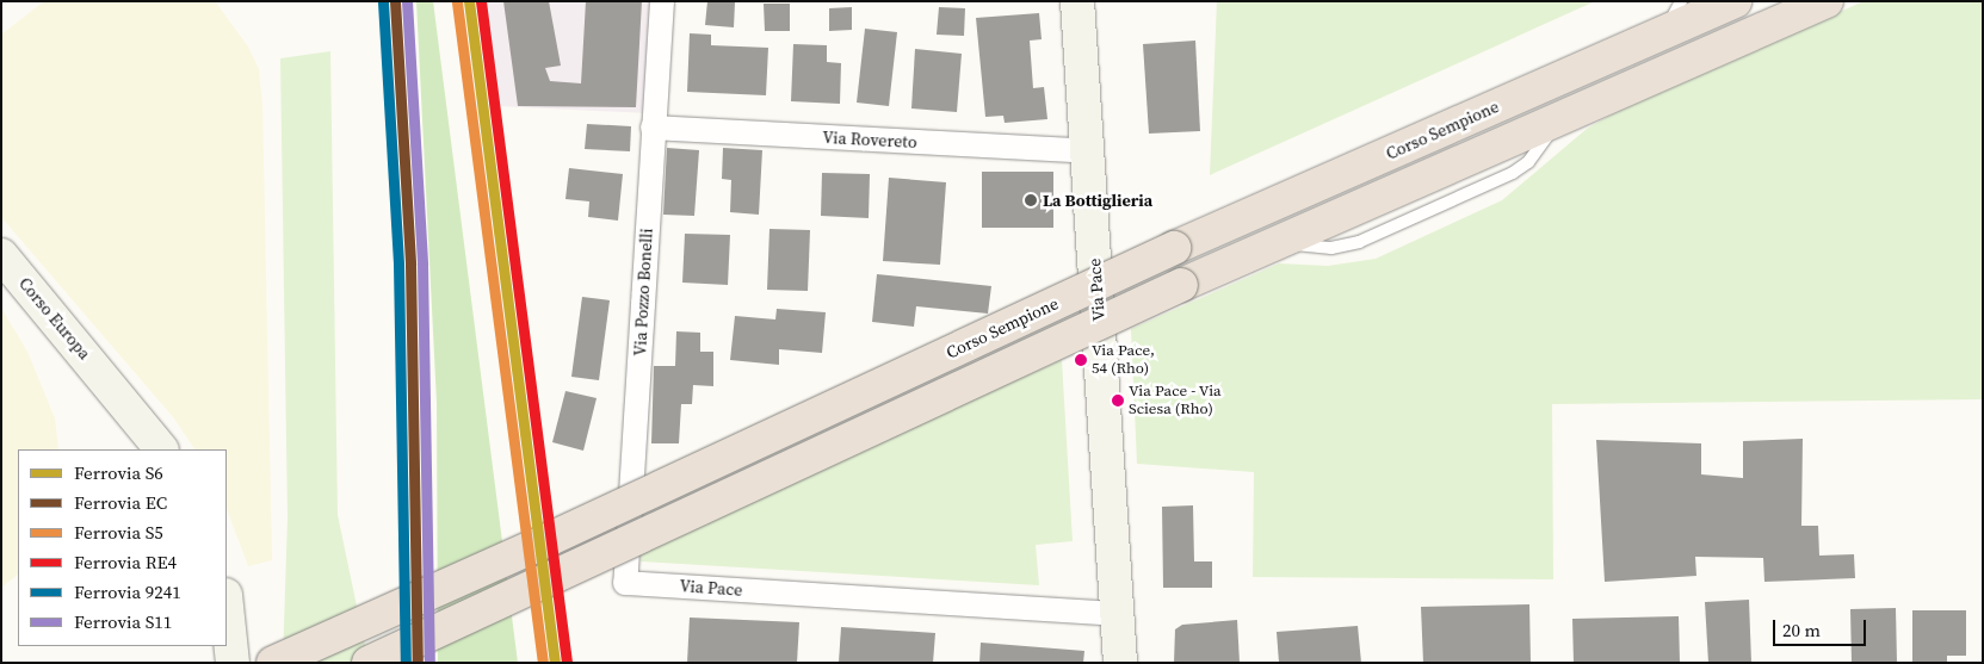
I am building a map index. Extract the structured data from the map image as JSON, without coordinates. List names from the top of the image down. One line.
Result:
{"streets":{"highway":["Corso Sempione"],"street":["Via Rovereto","Via Pace","Via Pozzo Bonelli","Corso Europa"]},"crossings":[["Via Rovereto","Via Pace"],["Via Rovereto","Via Pozzo Bonelli"],["Via Pace","Via Pozzo Bonelli"]],"places":["La Bottiglieria","Via Pace, 54 (Rho)","Via Pace - Via Sciesa (Rho)"],"lines":["rail line S6","rail line EC","rail line RE4","rail line S11","rail line S5","rail line 9241"],"legend":["Ferrovia S6","Ferrovia EC","Ferrovia S5","Ferrovia RE4","Ferrovia 9241","Ferrovia S11"],"scale_bar":"20 m"}
